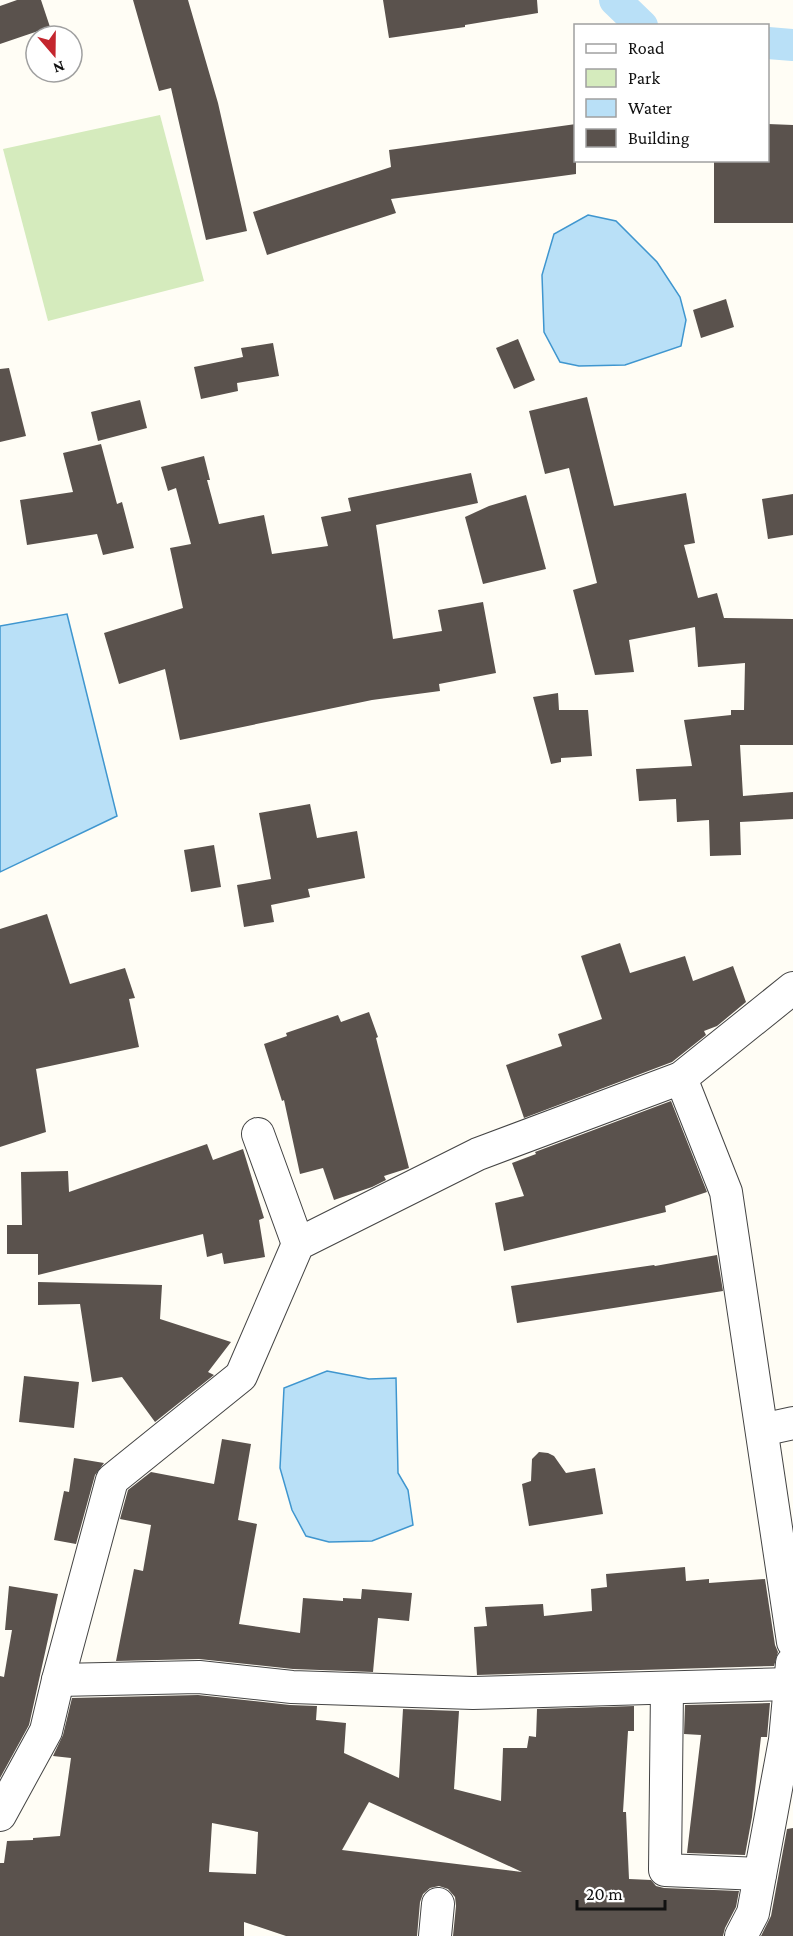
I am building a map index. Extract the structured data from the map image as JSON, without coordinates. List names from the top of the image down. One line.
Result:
{"legend":["Road","Park","Water","Building"],"scale_bar":"20 m","north":"bottom"}
